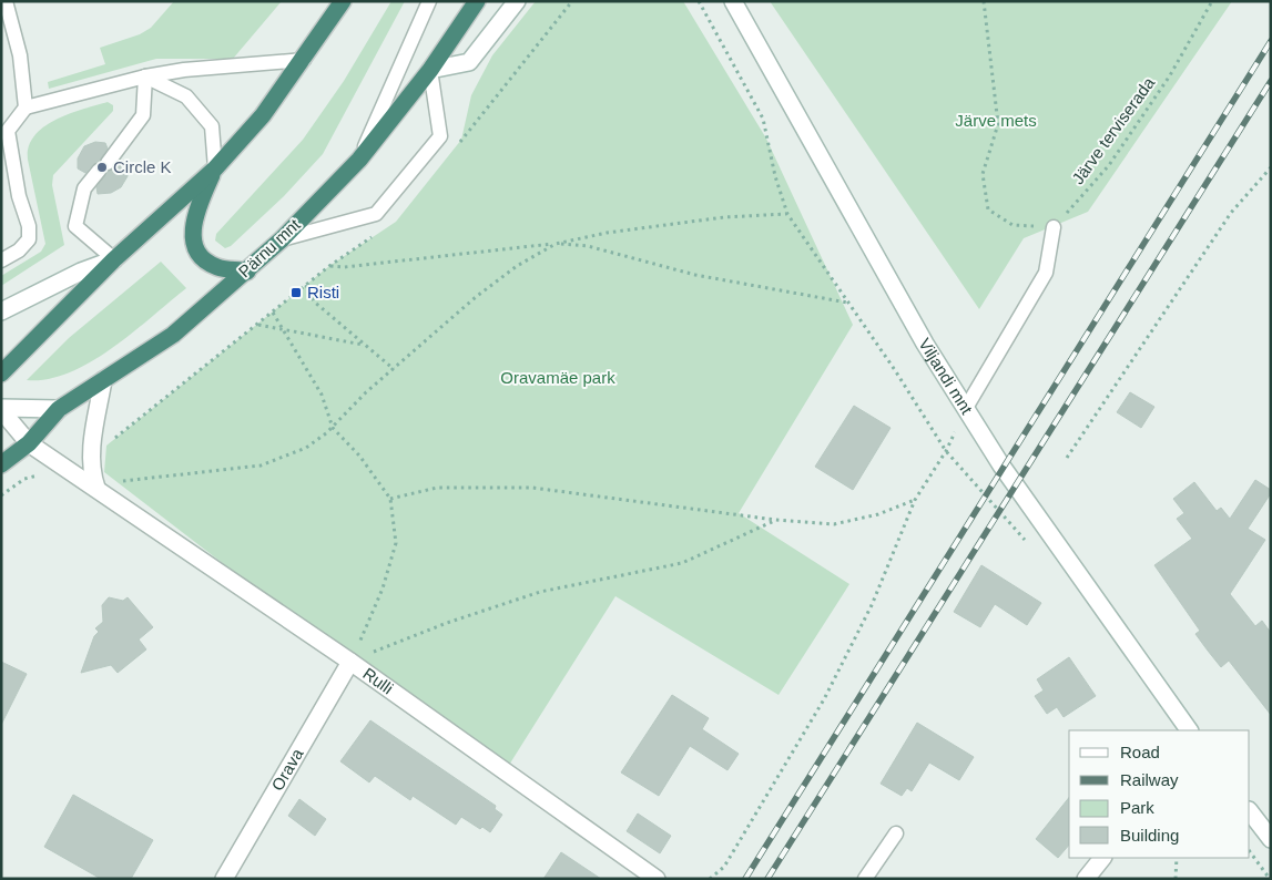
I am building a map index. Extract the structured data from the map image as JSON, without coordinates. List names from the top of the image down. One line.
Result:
{"streets":{"highway":["Pärnu mnt"],"main road":["Viljandi mnt","Rulli","Orava"],"path":["Järve terviserada"]},"crossings":[["Pärnu mnt","Rulli"],["Rulli","Orava"]],"parks":["Järve mets","Oravamäe park"],"places":{"other":["Circle K"],"transit":["Risti"]},"legend":["Road","Railway","Park","Building"]}
